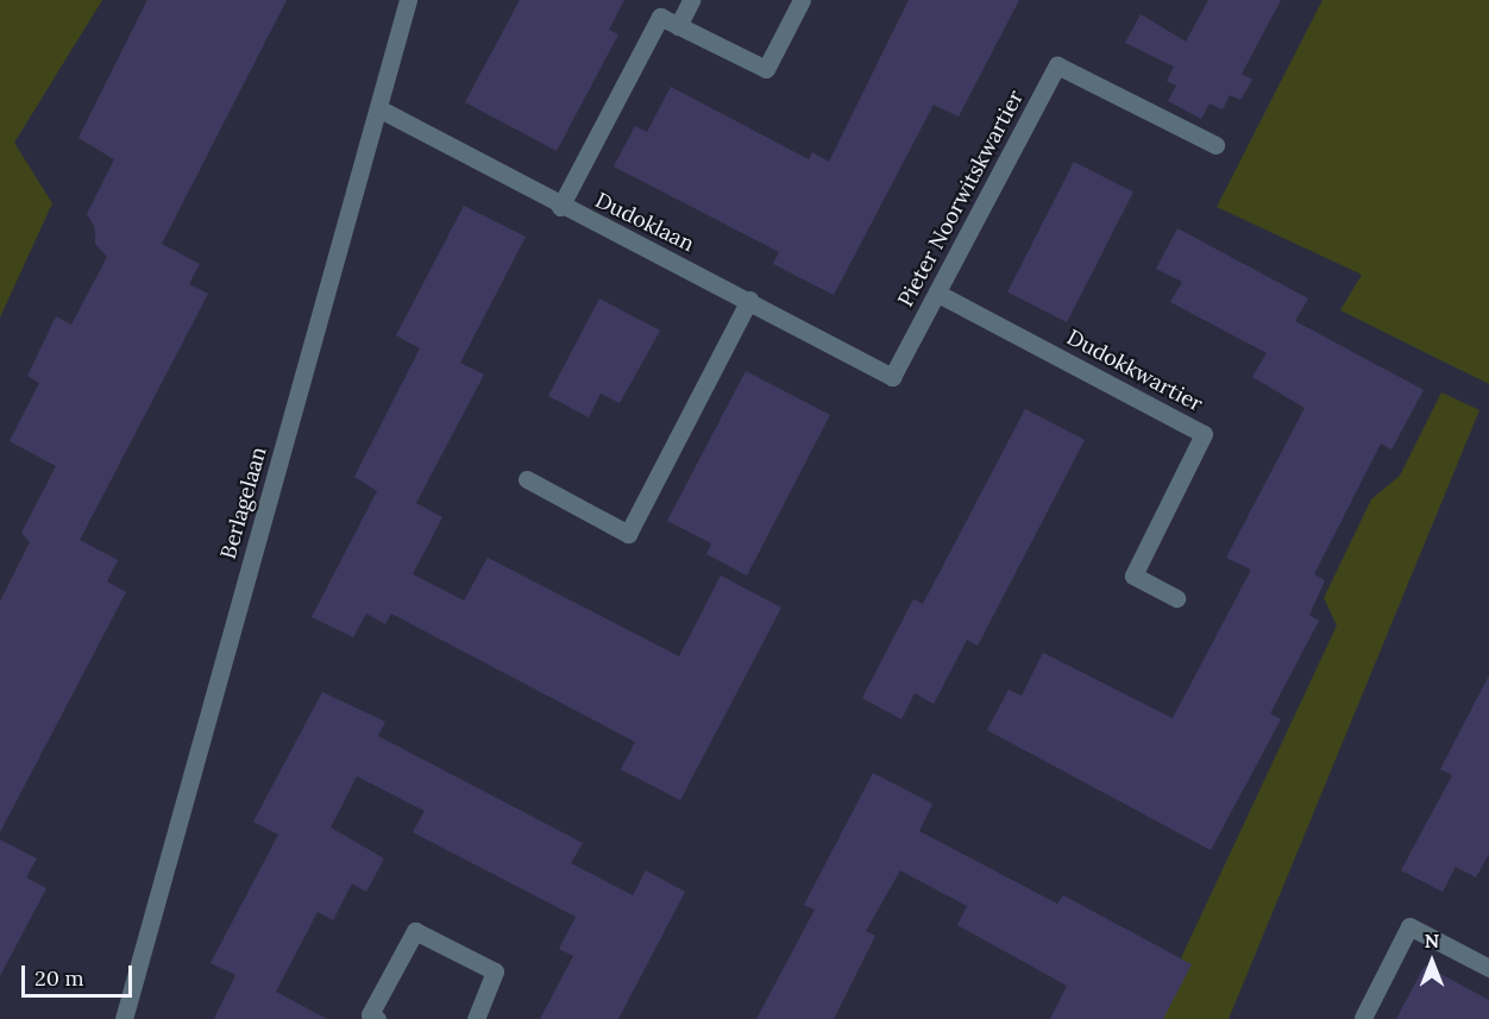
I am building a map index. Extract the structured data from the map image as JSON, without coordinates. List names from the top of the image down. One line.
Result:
{"streets":{"street":["Pieter Noorwitskwartier","Dudoklaan","Dudokkwartier","Berlagelaan"]},"crossings":[["Pieter Noorwitskwartier","Dudoklaan"],["Pieter Noorwitskwartier","Dudokkwartier"],["Dudoklaan","Berlagelaan"]],"scale_bar":"20 m","north":"top"}
